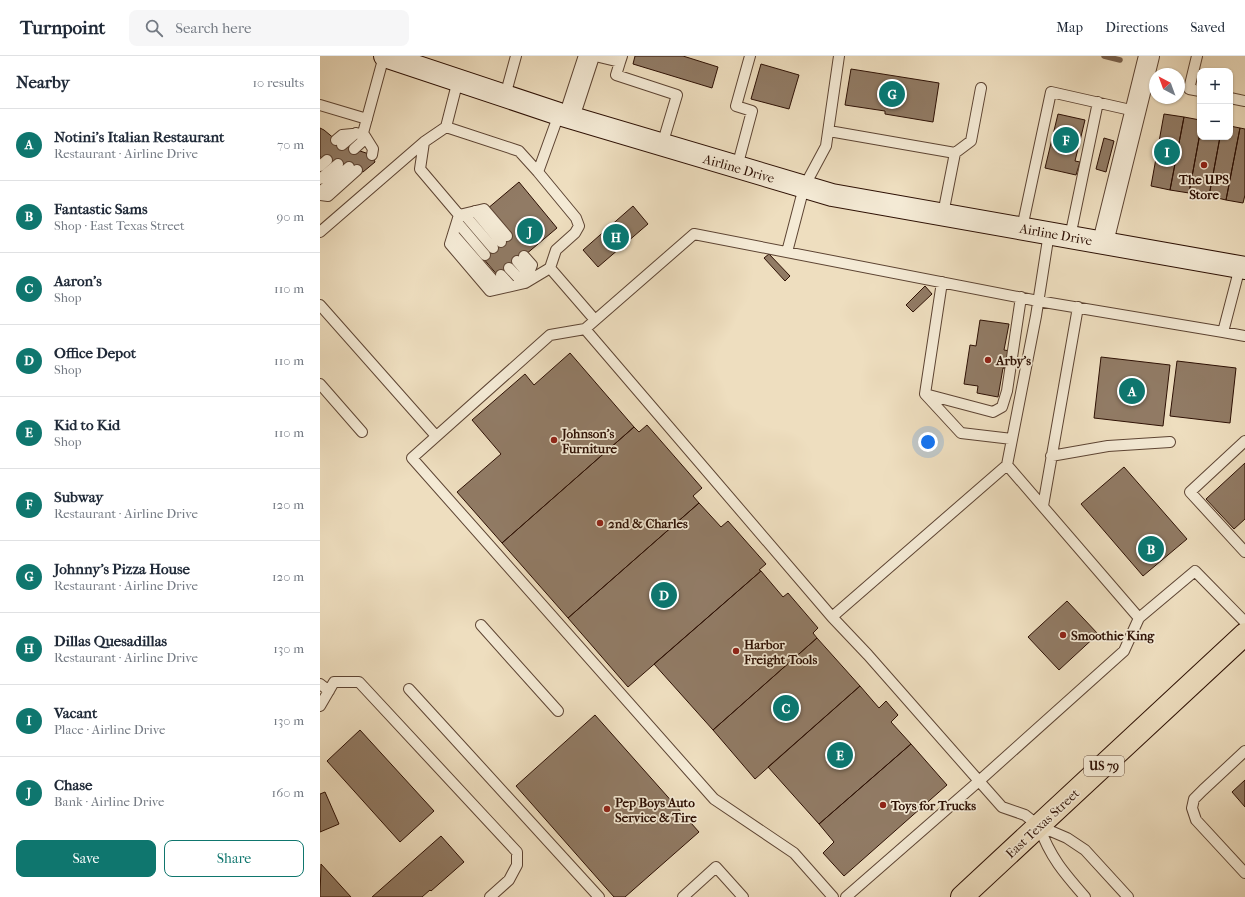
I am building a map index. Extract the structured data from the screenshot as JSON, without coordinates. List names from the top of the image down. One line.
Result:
{"streets":{"main road":["Airline Drive","US 79","East Texas Street"]},"places":["The UPS Store","Arby's","Johnson's Furniture","2nd & Charles","Smoothie King","Harbor Freight Tools","Toys for Trucks","Pep Boys Auto Service & Tire"],"north":"top left","page":{"header":"Turnpoint","search":"Search here","nav":["Map","Directions","Saved"],"heading":["Nearby","10 results"],"map_buttons":["+","−"],"pins":["G","F","I","J","H","A","B","D","C","E"],"list":[{"mark":"A","name":"Notini's Italian Restaurant","note":"Restaurant · Airline Drive","value":"70 m"},{"mark":"B","name":"Fantastic Sams","note":"Shop · East Texas Street","value":"90 m"},{"mark":"C","name":"Aaron's","note":"Shop","value":"110 m"},{"mark":"D","name":"Office Depot","note":"Shop","value":"110 m"},{"mark":"E","name":"Kid to Kid","note":"Shop","value":"110 m"},{"mark":"F","name":"Subway","note":"Restaurant · Airline Drive","value":"120 m"},{"mark":"G","name":"Johnny's Pizza House","note":"Restaurant · Airline Drive","value":"120 m"},{"mark":"H","name":"Dillas Quesadillas","note":"Restaurant · Airline Drive","value":"130 m"},{"mark":"I","name":"Vacant","note":"Place · Airline Drive","value":"130 m"},{"mark":"J","name":"Chase","note":"Bank · Airline Drive","value":"160 m"}],"buttons":["Save","Share"]}}
